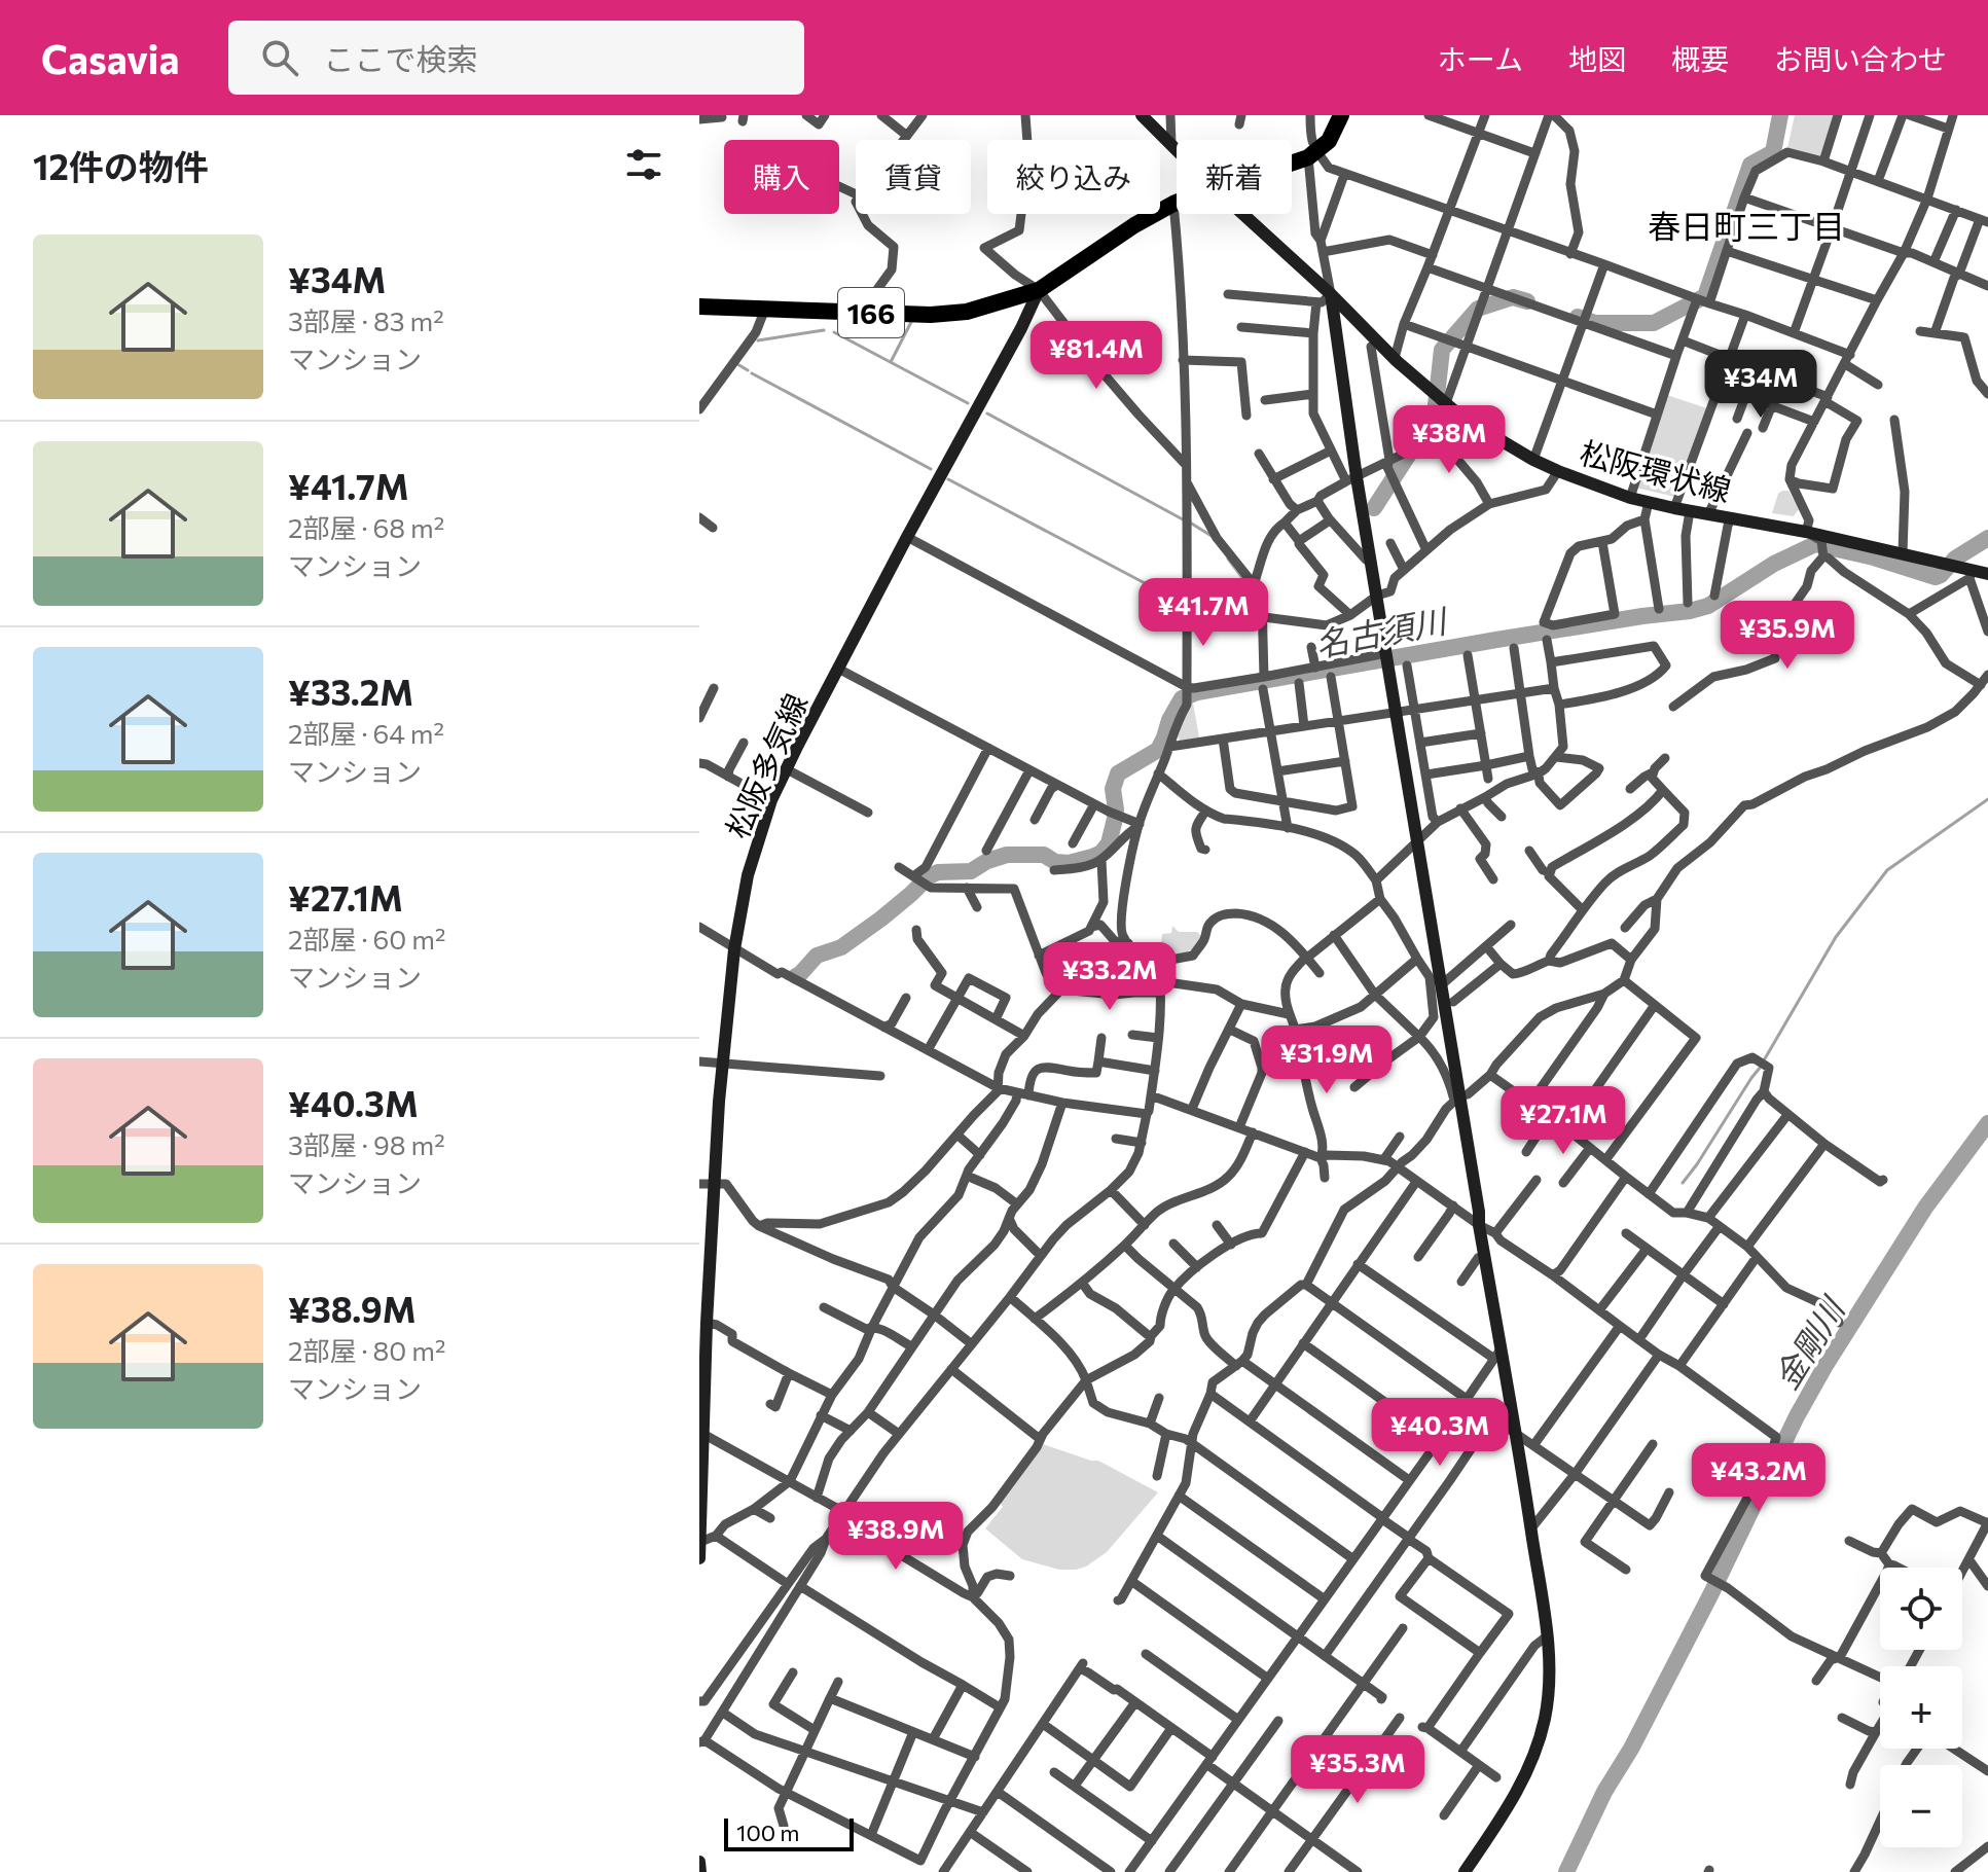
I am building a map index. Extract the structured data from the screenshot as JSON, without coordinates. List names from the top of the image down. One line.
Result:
{"streets":{"highway":["166"],"main road":["松阪環状線","松阪多気線"]},"crossings":[["166","松阪多気線"]],"districts":["春日町三丁目"],"water":["名古須川","金剛川"],"scale_bar":"100 m","page":{"header":"Casavia","search":"ここで検索","nav":["ホーム","地図","概要","お問い合わせ"],"heading":"12件の物件","chip":["購入","賃貸","絞り込み","新着"],"list":[{"name":"¥34M","note":"3部屋 · 83 m² · マンション"},{"name":"¥41.7M","note":"2部屋 · 68 m² · マンション"},{"name":"¥33.2M","note":"2部屋 · 64 m² · マンション"},{"name":"¥27.1M","note":"2部屋 · 60 m² · マンション"},{"name":"¥40.3M","note":"3部屋 · 98 m² · マンション"},{"name":"¥38.9M","note":"2部屋 · 80 m² · マンション"}],"price":["¥81.4M","¥34M","¥38M","¥41.7M","¥35.9M","¥33.2M","¥31.9M","¥27.1M","¥40.3M","¥43.2M","¥38.9M","¥35.3M"],"map_buttons":["+","−"],"scale":"100 m"}}
